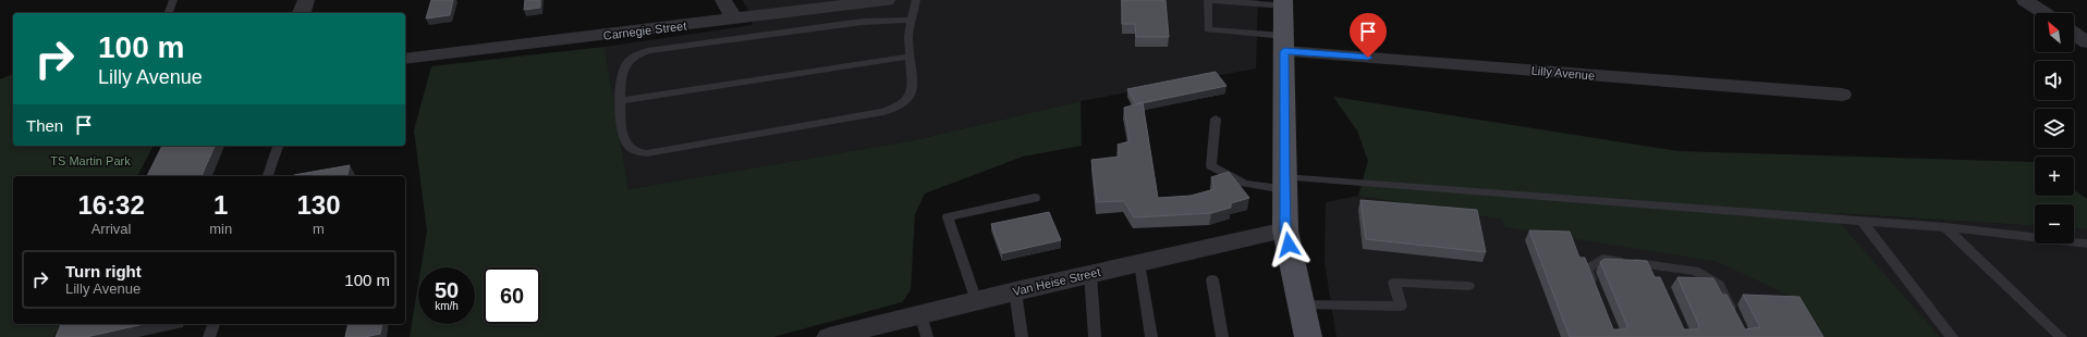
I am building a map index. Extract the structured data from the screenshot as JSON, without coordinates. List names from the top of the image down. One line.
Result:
{"streets":{"street":["Carnegie Street","Lilly Avenue","Van Heise Street"]},"parks":["TS Martin Park"],"north":"top left","page":{"map_buttons":["+","−"],"turn":["100 m","Lilly Avenue"],"then":"Then","eta":["16:32","Arrival","1","min","130","m"],"list":[{"name":"Turn right","note":"Lilly Avenue","value":"100 m"}],"speed":"50 km/h","limit":"60"}}
